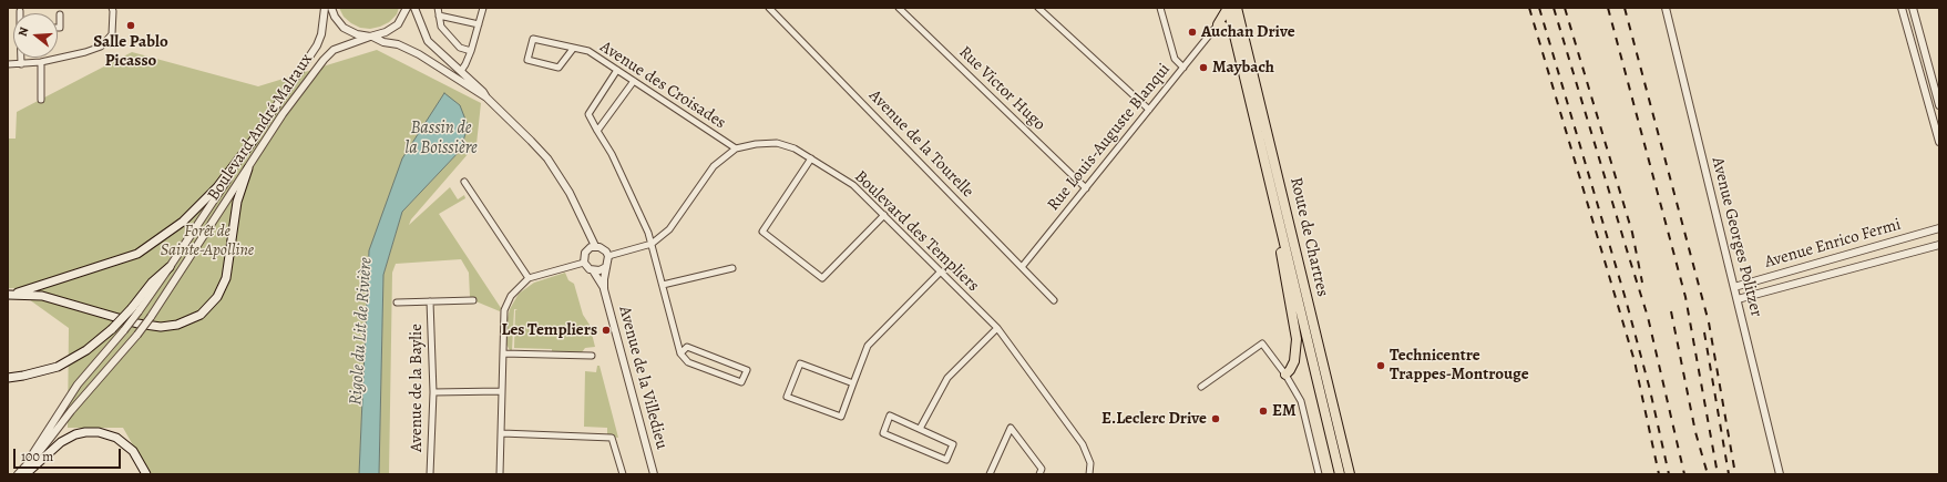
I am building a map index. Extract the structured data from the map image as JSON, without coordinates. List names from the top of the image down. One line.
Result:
{"streets":{"main road":["Route de Chartres"],"street":["Avenue des Croisades","Rue Victor Hugo","Boulevard André Malraux","Rue Louis-Auguste Blanqui","Avenue de la Tourelle","Boulevard des Templiers","Avenue Georges Politzer","Avenue Enrico Fermi","Avenue de la Villedieu","Avenue de la Baylie"]},"crossings":[["Avenue des Croisades","Boulevard des Templiers"],["Rue Victor Hugo","Rue Louis-Auguste Blanqui"],["Rue Louis-Auguste Blanqui","Avenue de la Tourelle"],["Boulevard des Templiers","Avenue de la Villedieu"],["Avenue Georges Politzer","Avenue Enrico Fermi"]],"water":["Bassin de la Boissière","Rigole du Lit de Rivière"],"parks":["Forêt de Sainte-Apolline"],"places":["Salle Pablo Picasso","Auchan Drive","Maybach","Les Templiers","Technicentre Trappes-Montrouge","EM","E.Leclerc Drive"],"scale_bar":"100 m","north":"left"}
